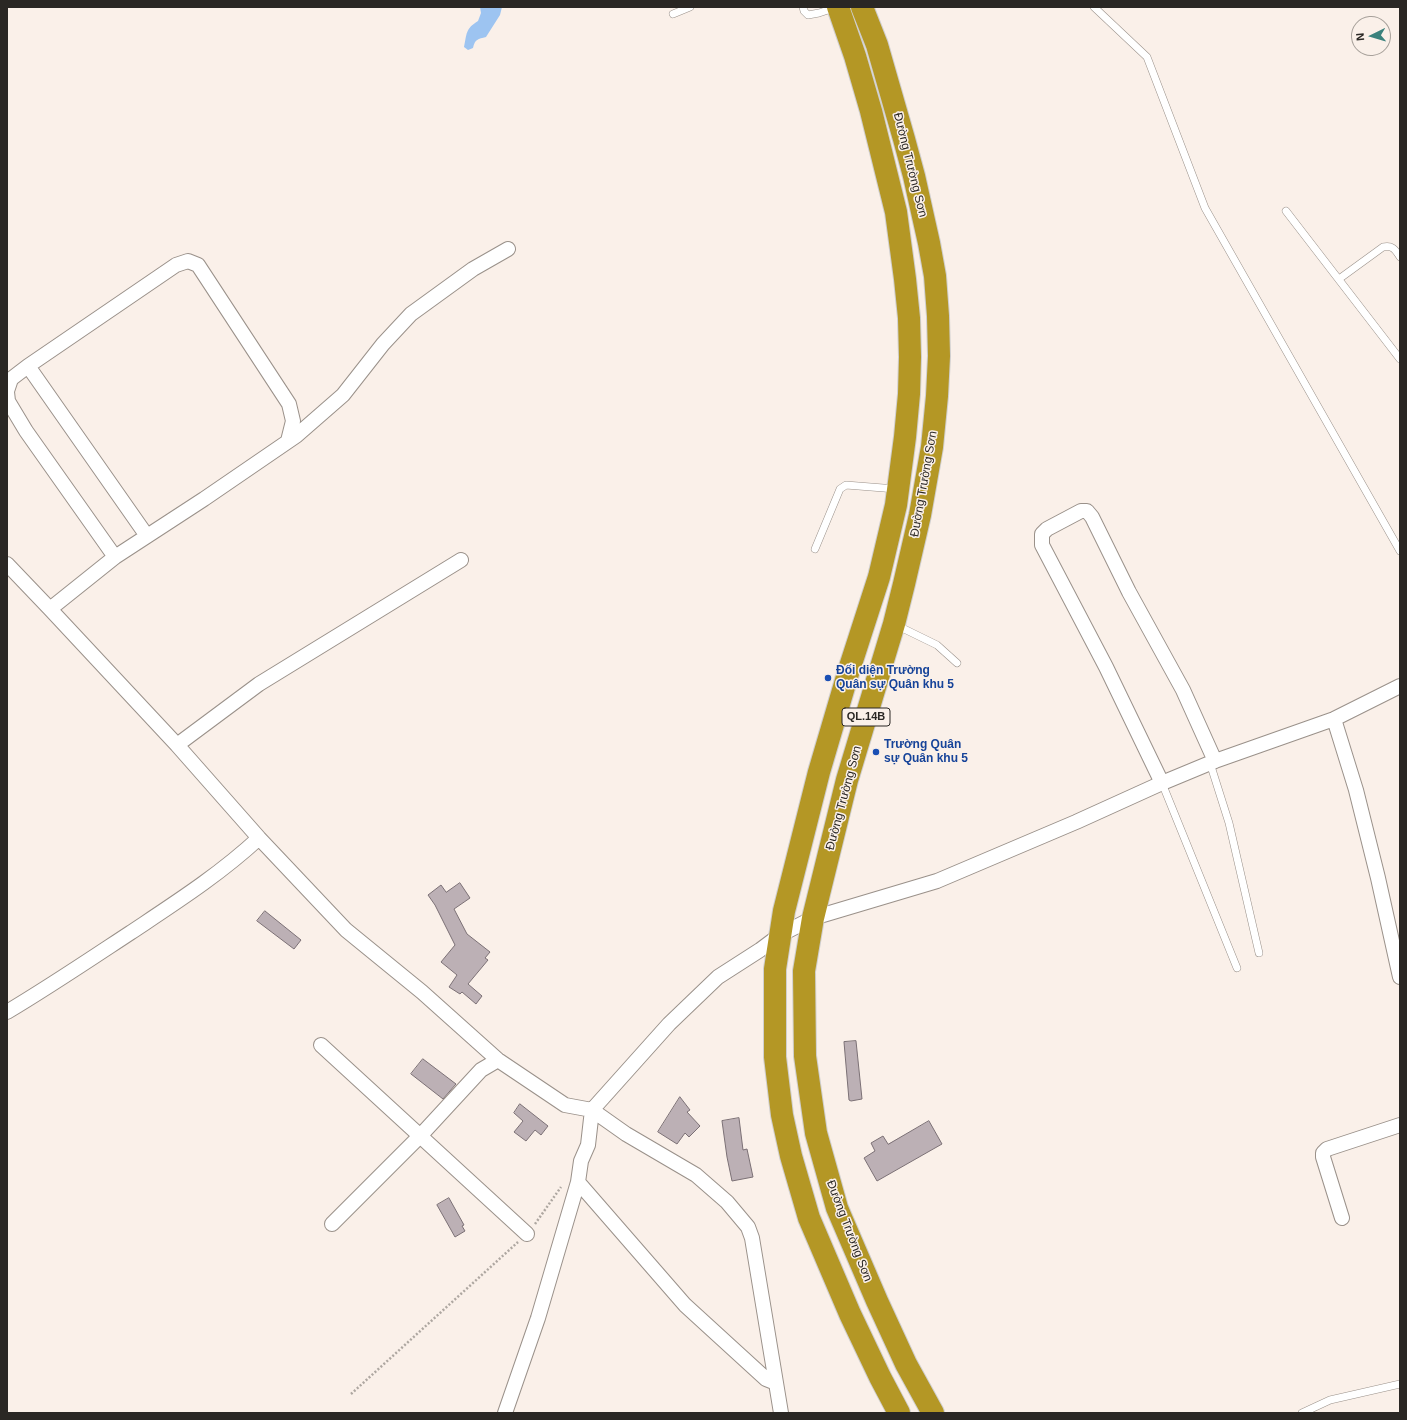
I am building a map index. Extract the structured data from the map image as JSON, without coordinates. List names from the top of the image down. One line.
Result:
{"streets":{"highway":["Đường Trường Sơn","QL.14B"]},"places":["Đối diện Trường Quân sự Quân khu 5","Trường Quân sự Quân khu 5"],"north":"left"}
